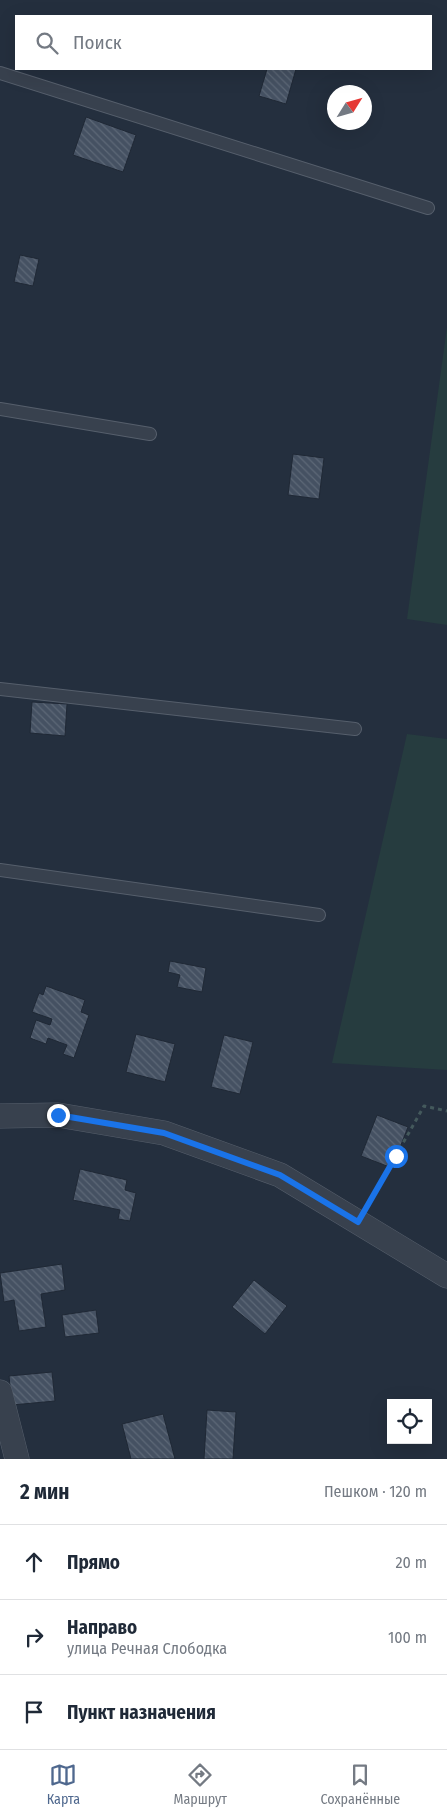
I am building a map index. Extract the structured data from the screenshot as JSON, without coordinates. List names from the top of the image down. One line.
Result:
{"north":"top right","page":{"search":"Поиск","heading":["2 мин","Пешком · 120 m"],"list":[["Прямо","20 m"],["Направо","улица Речная Слободка","100 m"],"Пункт назначения"],"nav":["Карта","Маршрут","Сохранённые"]}}
